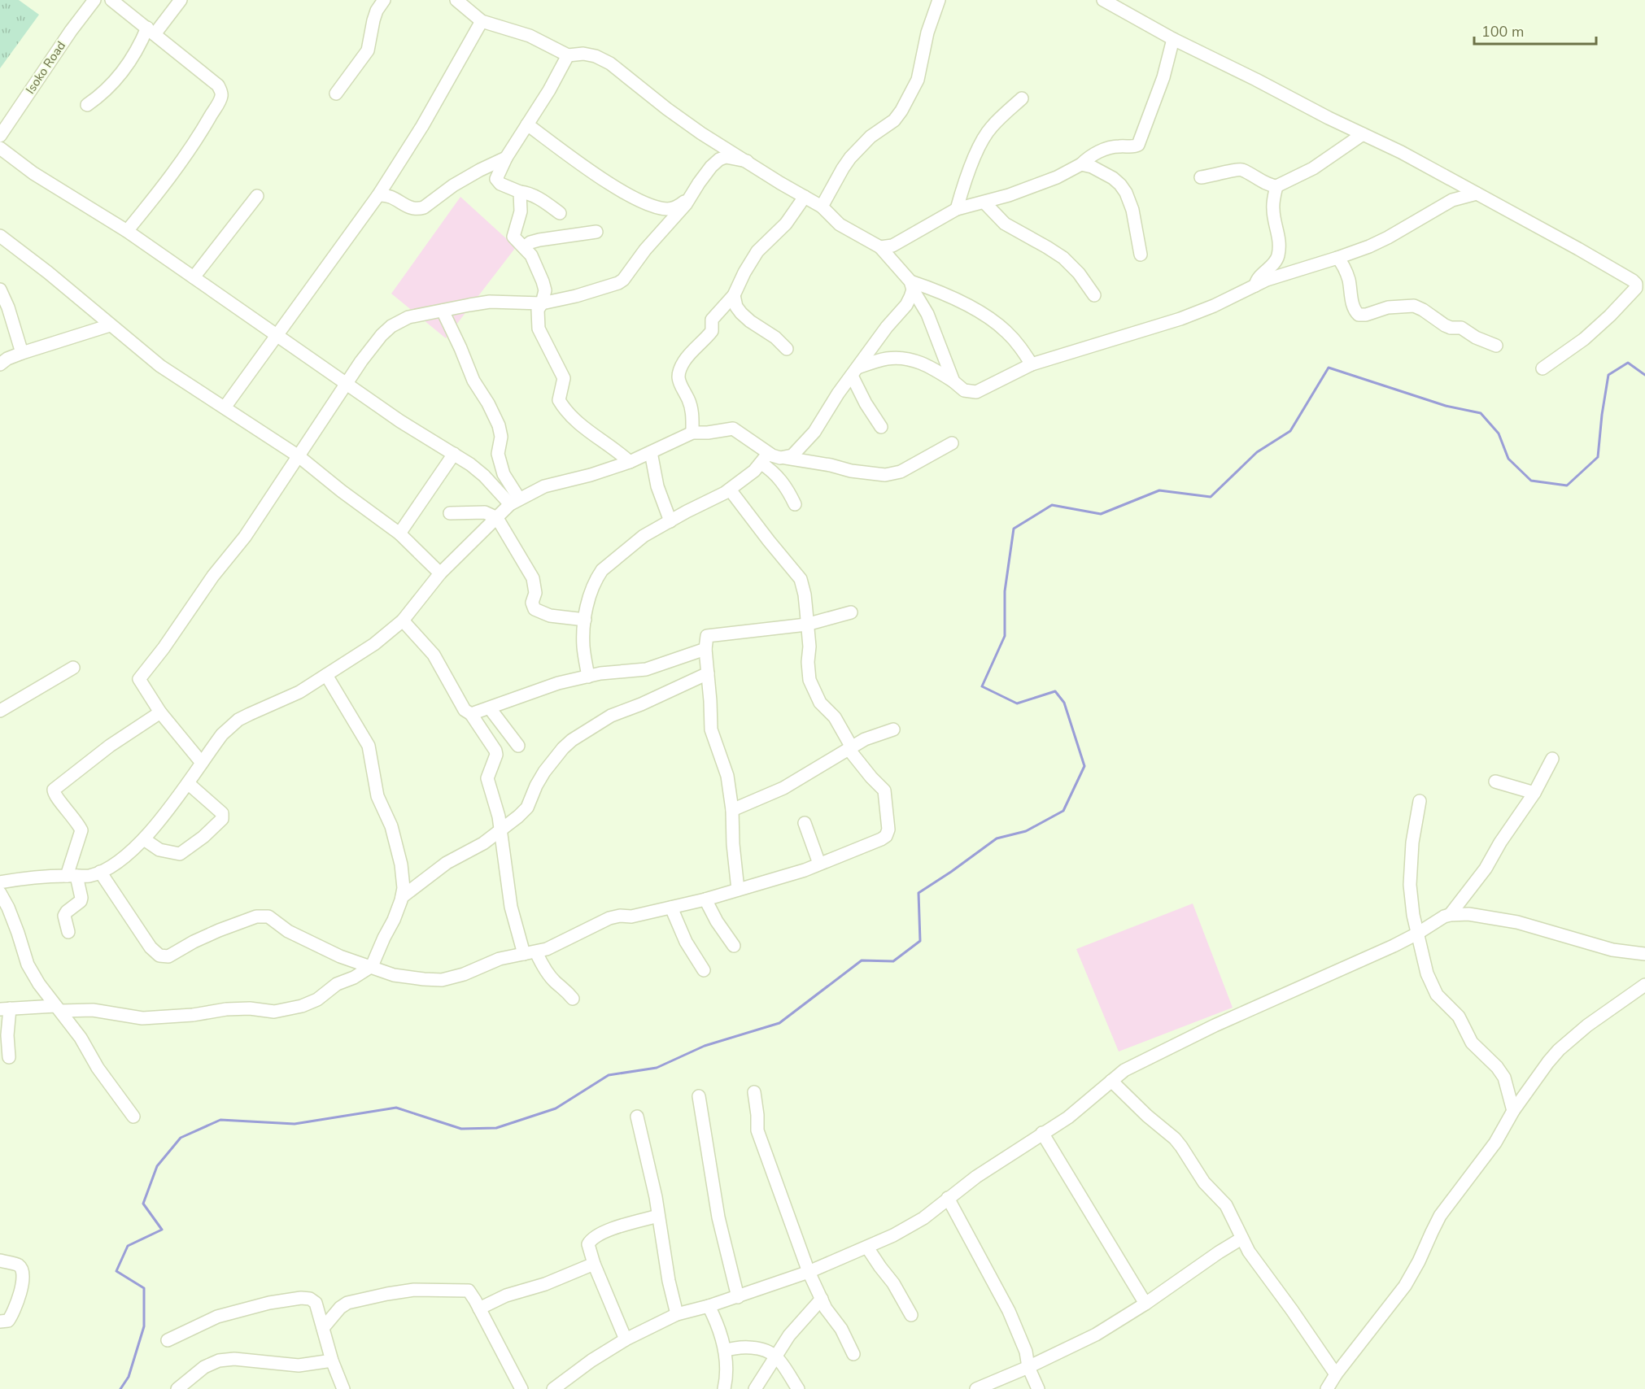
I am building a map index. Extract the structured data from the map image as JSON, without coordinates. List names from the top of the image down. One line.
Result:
{"streets":{"street":["Isoko Road"]},"scale_bar":"100 m"}
